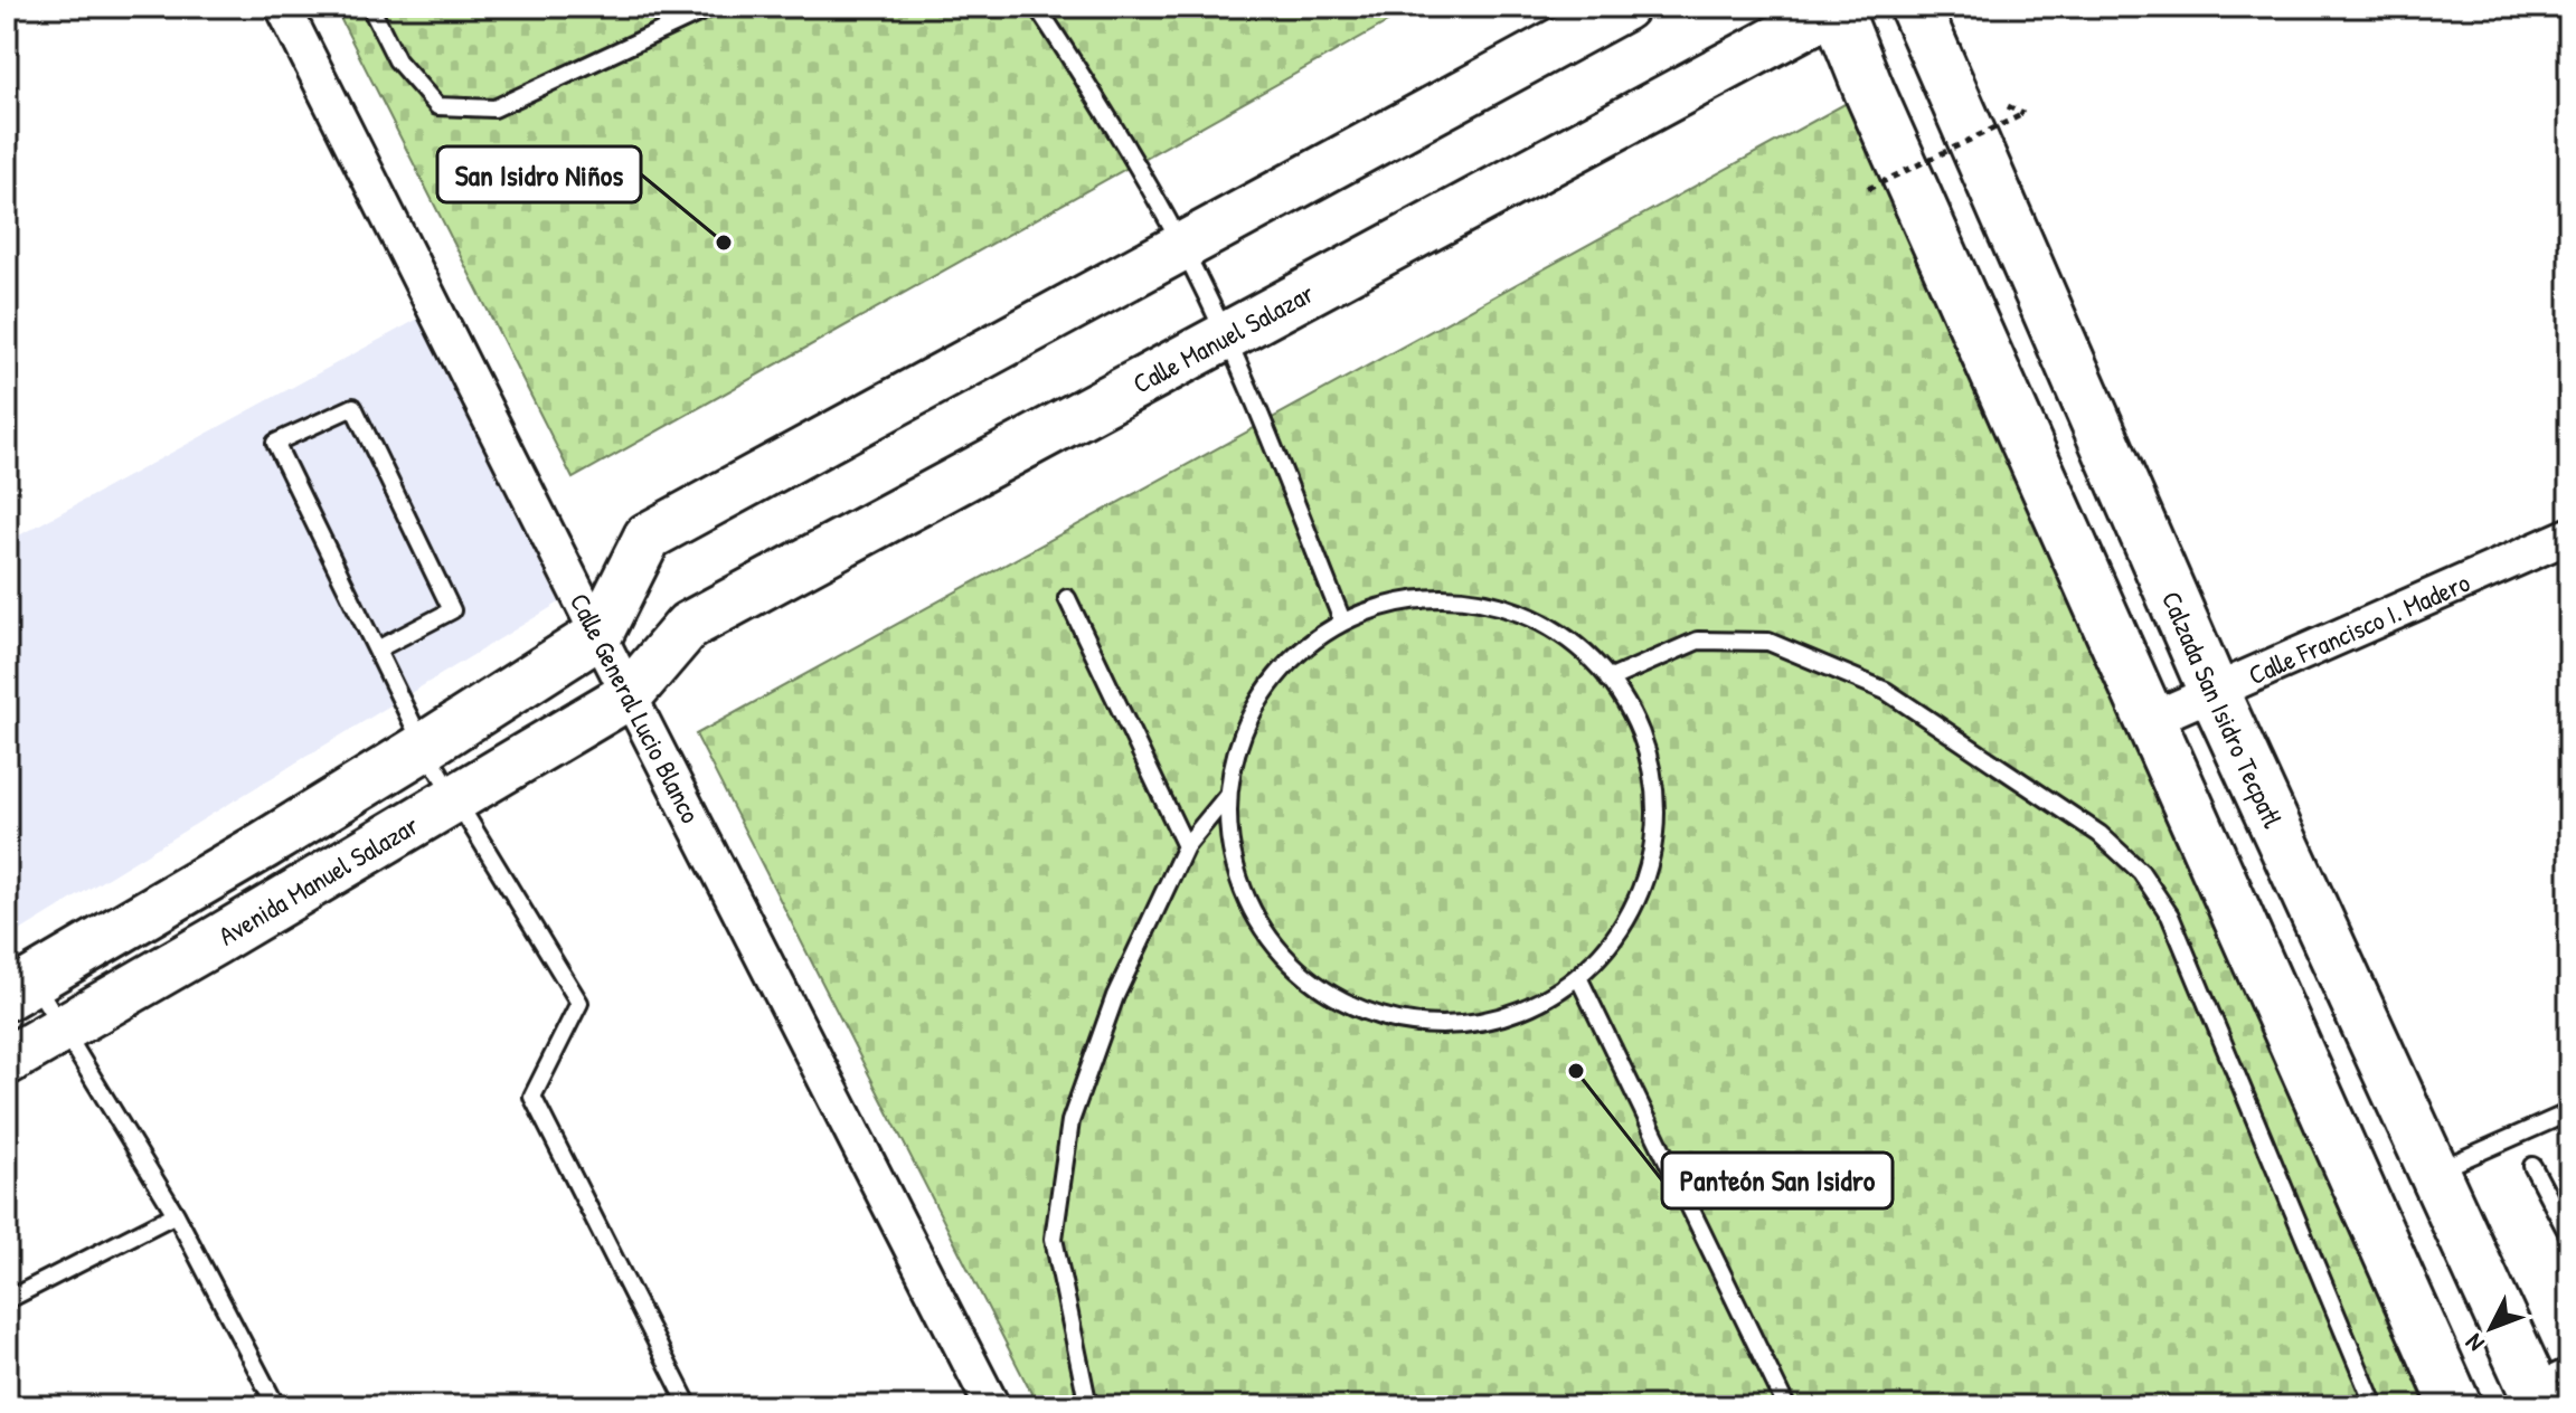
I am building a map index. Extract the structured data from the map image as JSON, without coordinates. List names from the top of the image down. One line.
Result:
{"streets":{"main road":["Calzada San Isidro Tecpatl"],"street":["Calle Manuel Salazar","Calle Francisco I. Madero","Calle General Lucio Blanco","Avenida Manuel Salazar"]},"crossings":[["Calle Manuel Salazar","Calle General Lucio Blanco"],["Calle Manuel Salazar","Avenida Manuel Salazar"],["Calle Francisco I. Madero","Calzada San Isidro Tecpatl"],["Calle General Lucio Blanco","Avenida Manuel Salazar"]],"places":["San Isidro Niños","Panteón San Isidro"],"north":"bottom left"}
